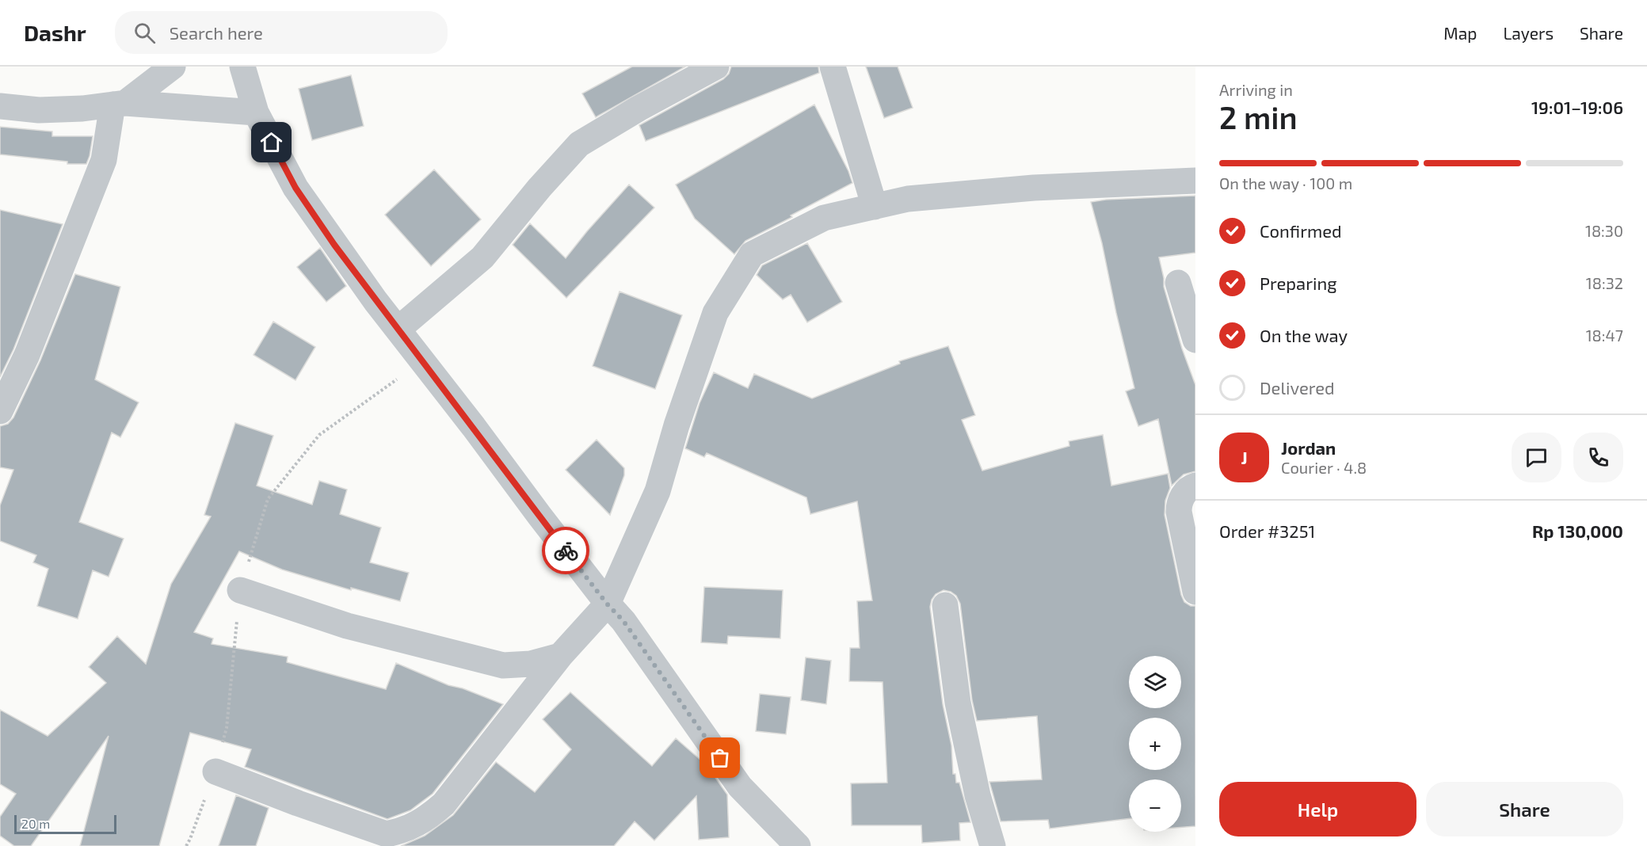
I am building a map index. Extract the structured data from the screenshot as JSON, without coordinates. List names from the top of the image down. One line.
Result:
{"scale_bar":"20 m","page":{"header":"Dashr","search":"Search here","nav":["Map","Layers","Share"],"heading":["2 min","Arriving in","19:01–19:06"],"panel":["Jordan","Courier · 4.8","Order #3251","Rp 130,000"],"bar":"On the way · 100 m","list":[["Confirmed","18:30"],["Preparing","18:32"],["On the way","18:47"],"Delivered"],"round":"J","map_buttons":["+","−"],"buttons":["Help","Share"],"scale":"20 m"}}
